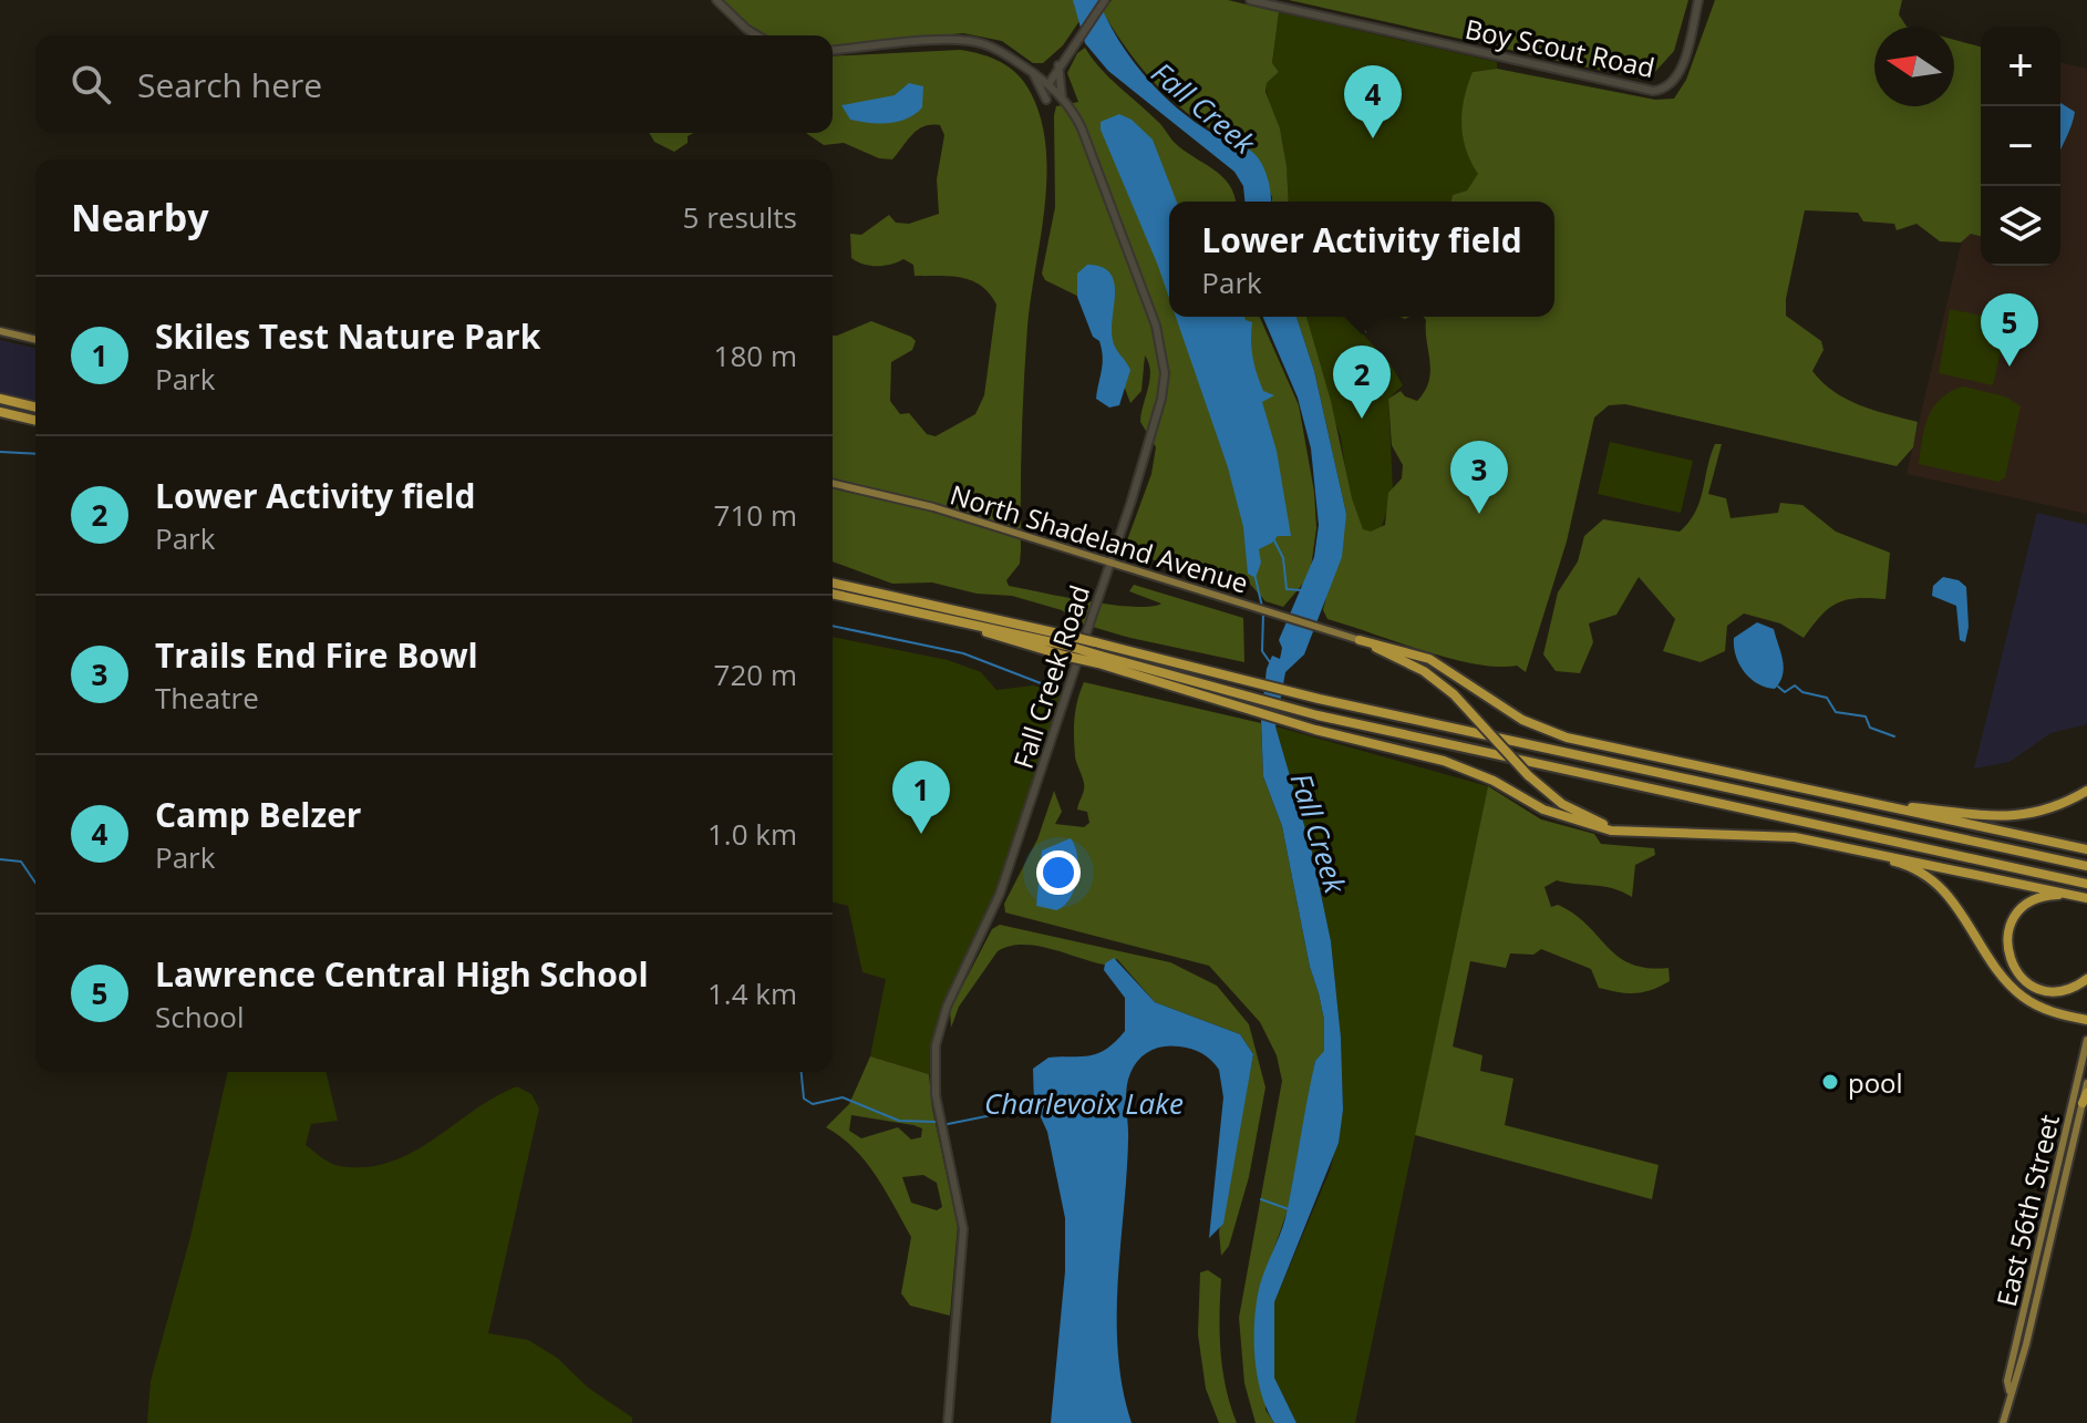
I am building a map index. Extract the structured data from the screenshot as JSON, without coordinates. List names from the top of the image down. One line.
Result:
{"streets":{"main road":["Boy Scout Road","North Shadeland Avenue","Fall Creek Road","East 56th Street"]},"crossings":[["North Shadeland Avenue","Fall Creek Road"]],"water":["Fall Creek","Charlevoix Lake"],"places":["pool"],"north":"left","page":{"map_buttons":["+","−"],"search":"Search here","pins":["4","5","2","3","1"],"heading":["Nearby","5 results"],"popup":["Lower Activity field","Park"],"list":[{"mark":"1","name":"Skiles Test Nature Park","note":"Park","value":"180 m"},{"mark":"2","name":"Lower Activity field","note":"Park","value":"710 m"},{"mark":"3","name":"Trails End Fire Bowl","note":"Theatre","value":"720 m"},{"mark":"4","name":"Camp Belzer","note":"Park","value":"1.0 km"},{"mark":"5","name":"Lawrence Central High School","note":"School","value":"1.4 km"}]}}
